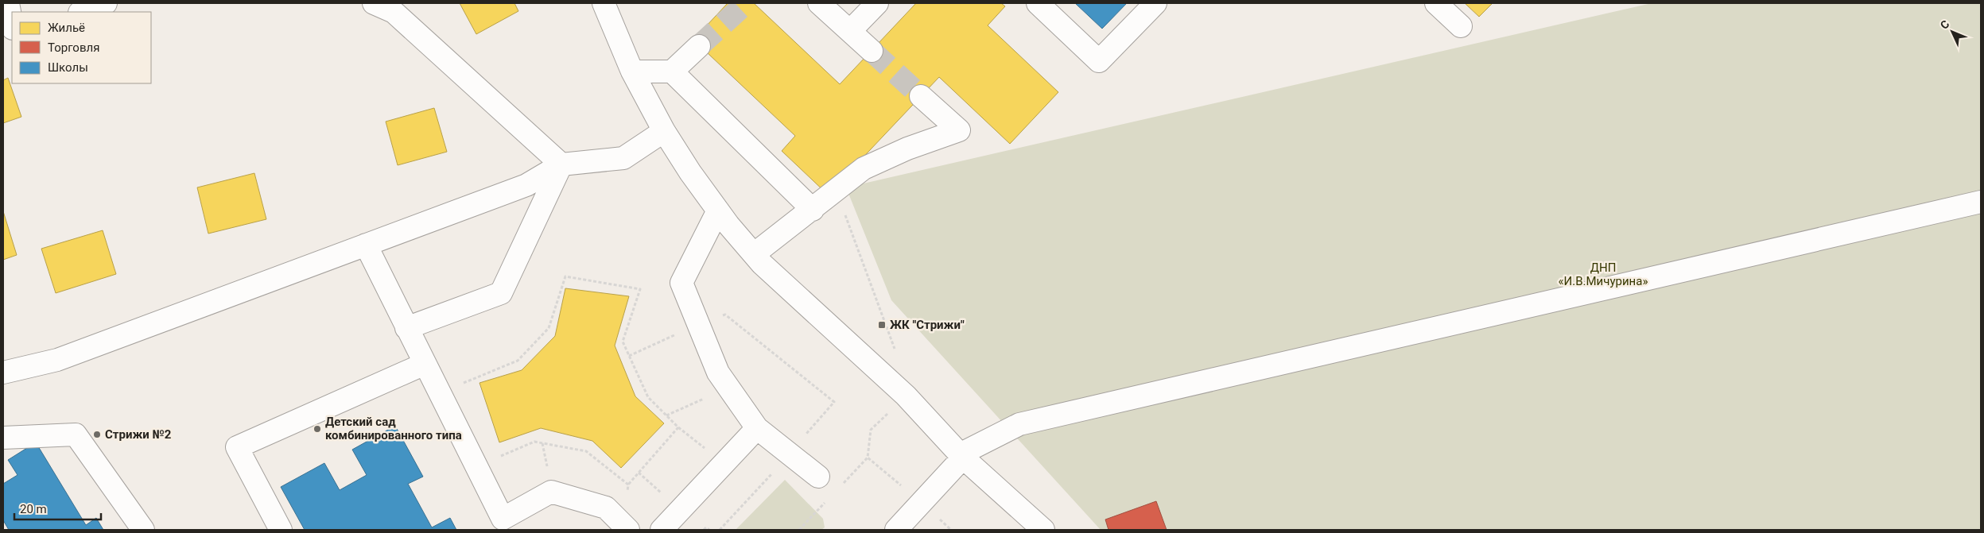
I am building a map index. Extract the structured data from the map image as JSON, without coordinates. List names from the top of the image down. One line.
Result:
{"parks":["ДНП «И.В.Мичурина»"],"places":{"transit":["ЖК \"Стрижи\""],"other":["Детский сад комбинированного типа","Стрижи №2"]},"legend":["Жильё","Торговля","Школы"],"scale_bar":"20 m","north":"top left"}
